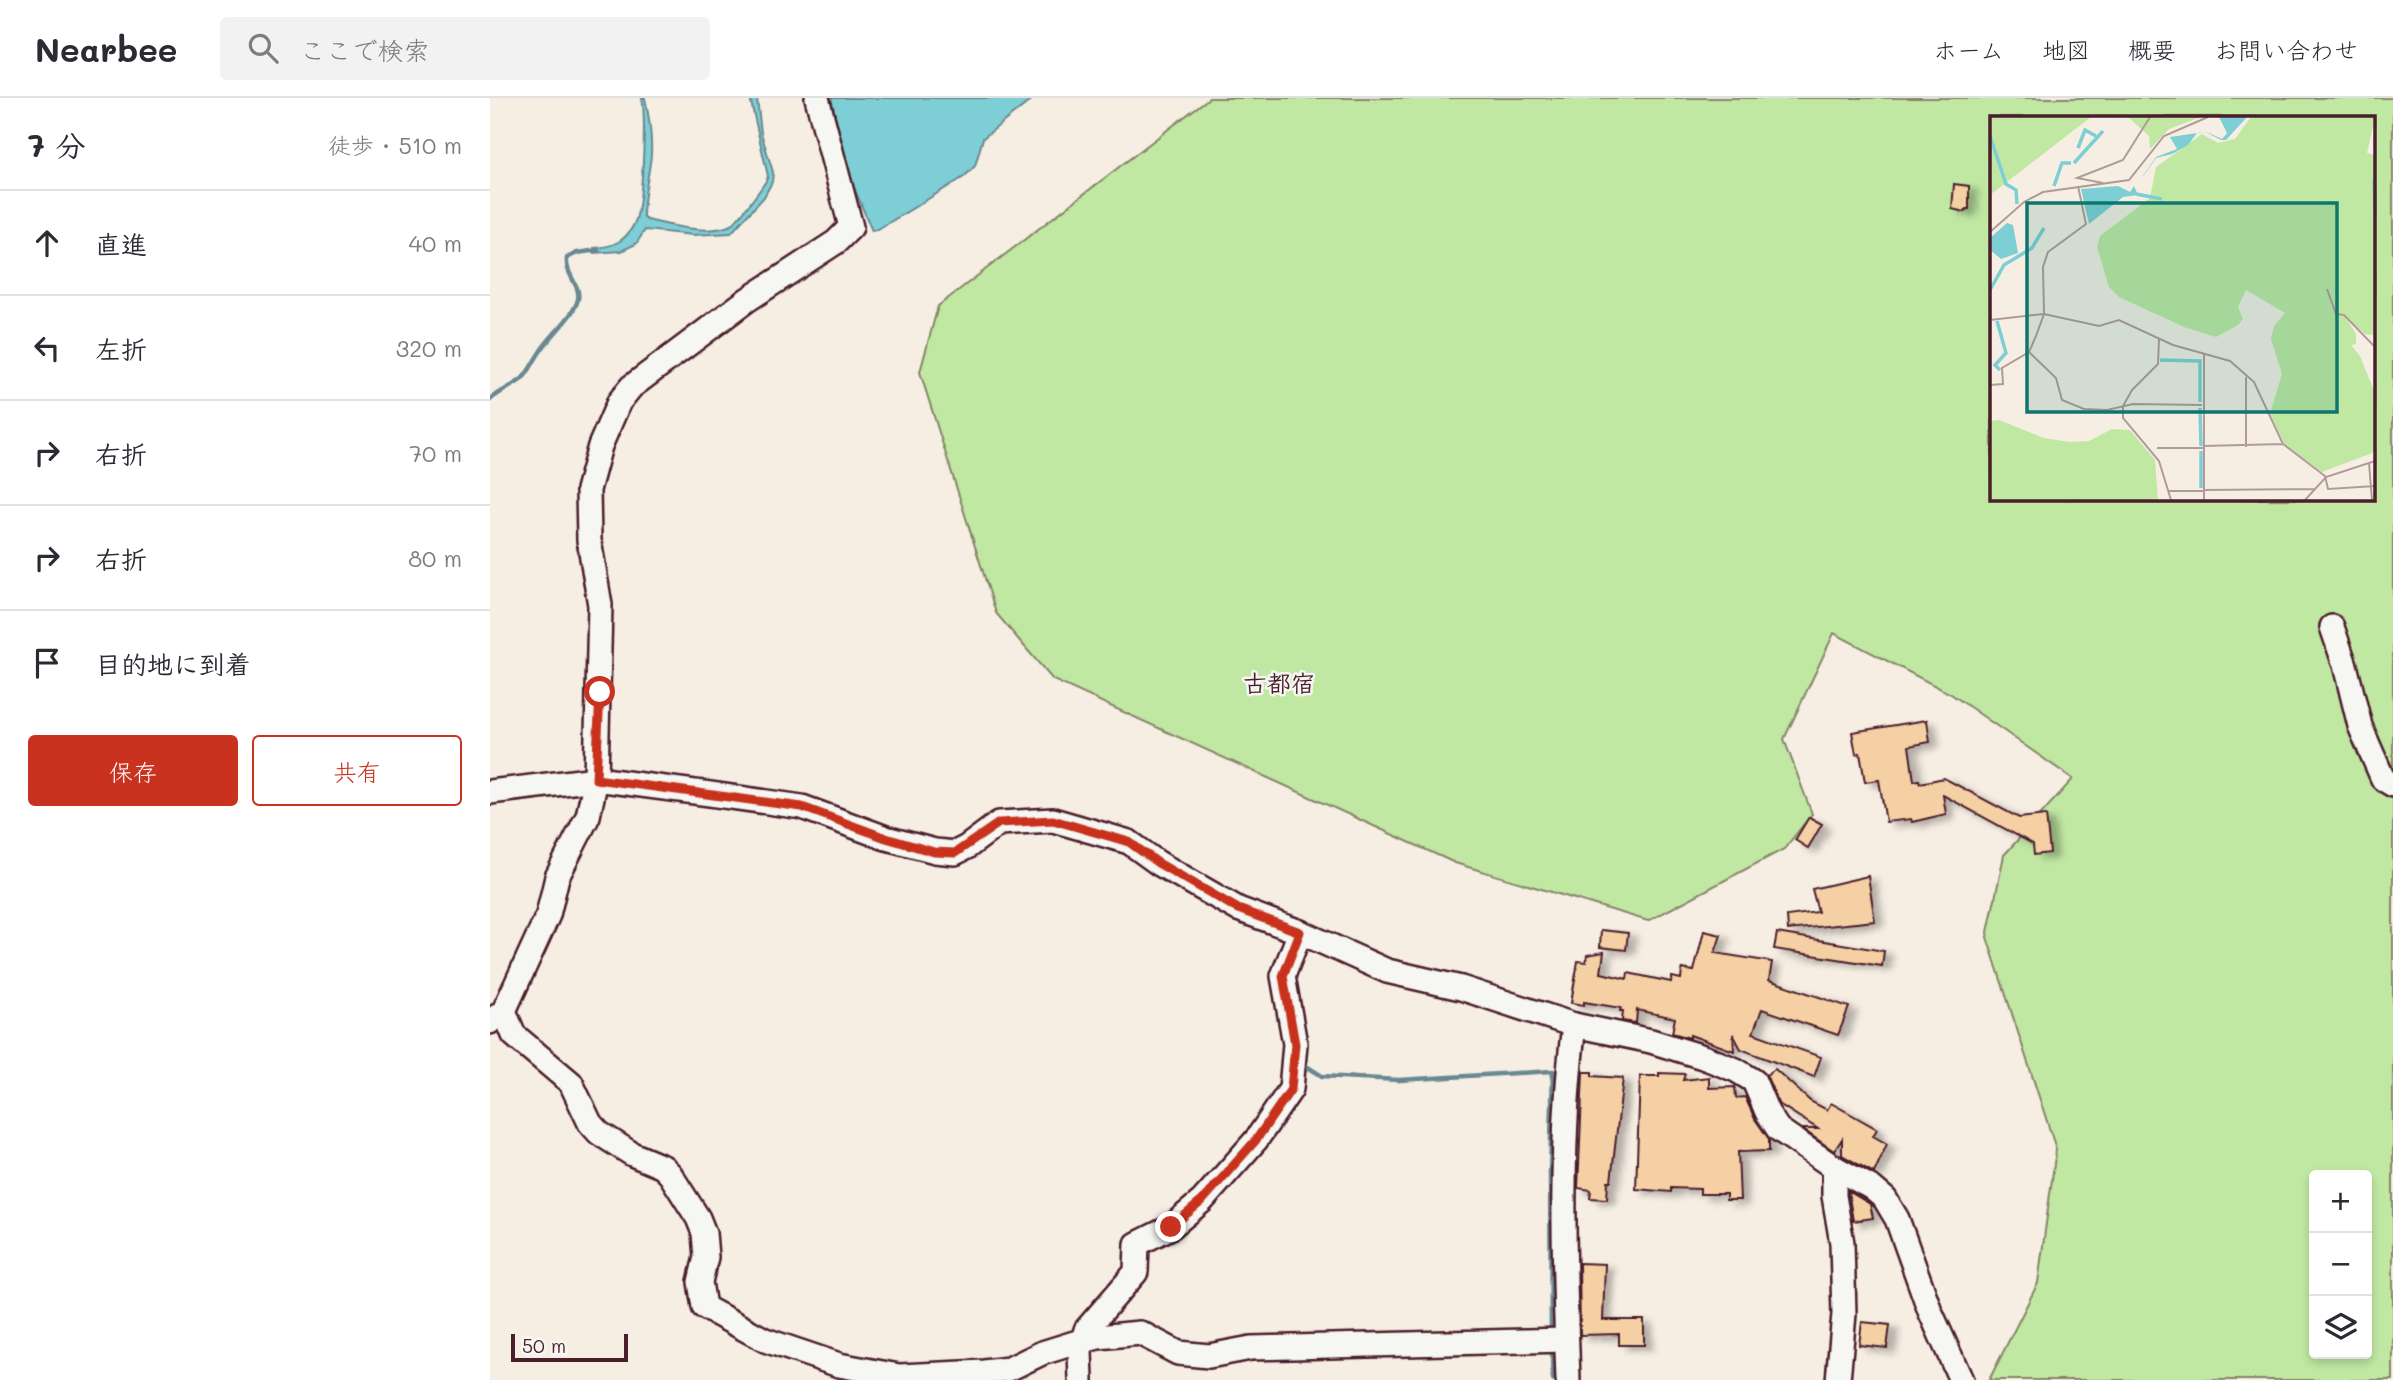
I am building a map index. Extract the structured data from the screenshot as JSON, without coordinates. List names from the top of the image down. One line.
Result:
{"districts":["古都宿"],"scale_bar":"50 m","page":{"header":"Nearbee","search":"ここで検索","nav":["ホーム","地図","概要","お問い合わせ"],"heading":["7 分","徒歩 · 510 m"],"list":[["直進","40 m"],["左折","320 m"],["右折","70 m"],["右折","80 m"],"目的地に到着"],"buttons":["保存","共有"],"map_buttons":["+","−"],"scale":"50 m"}}
